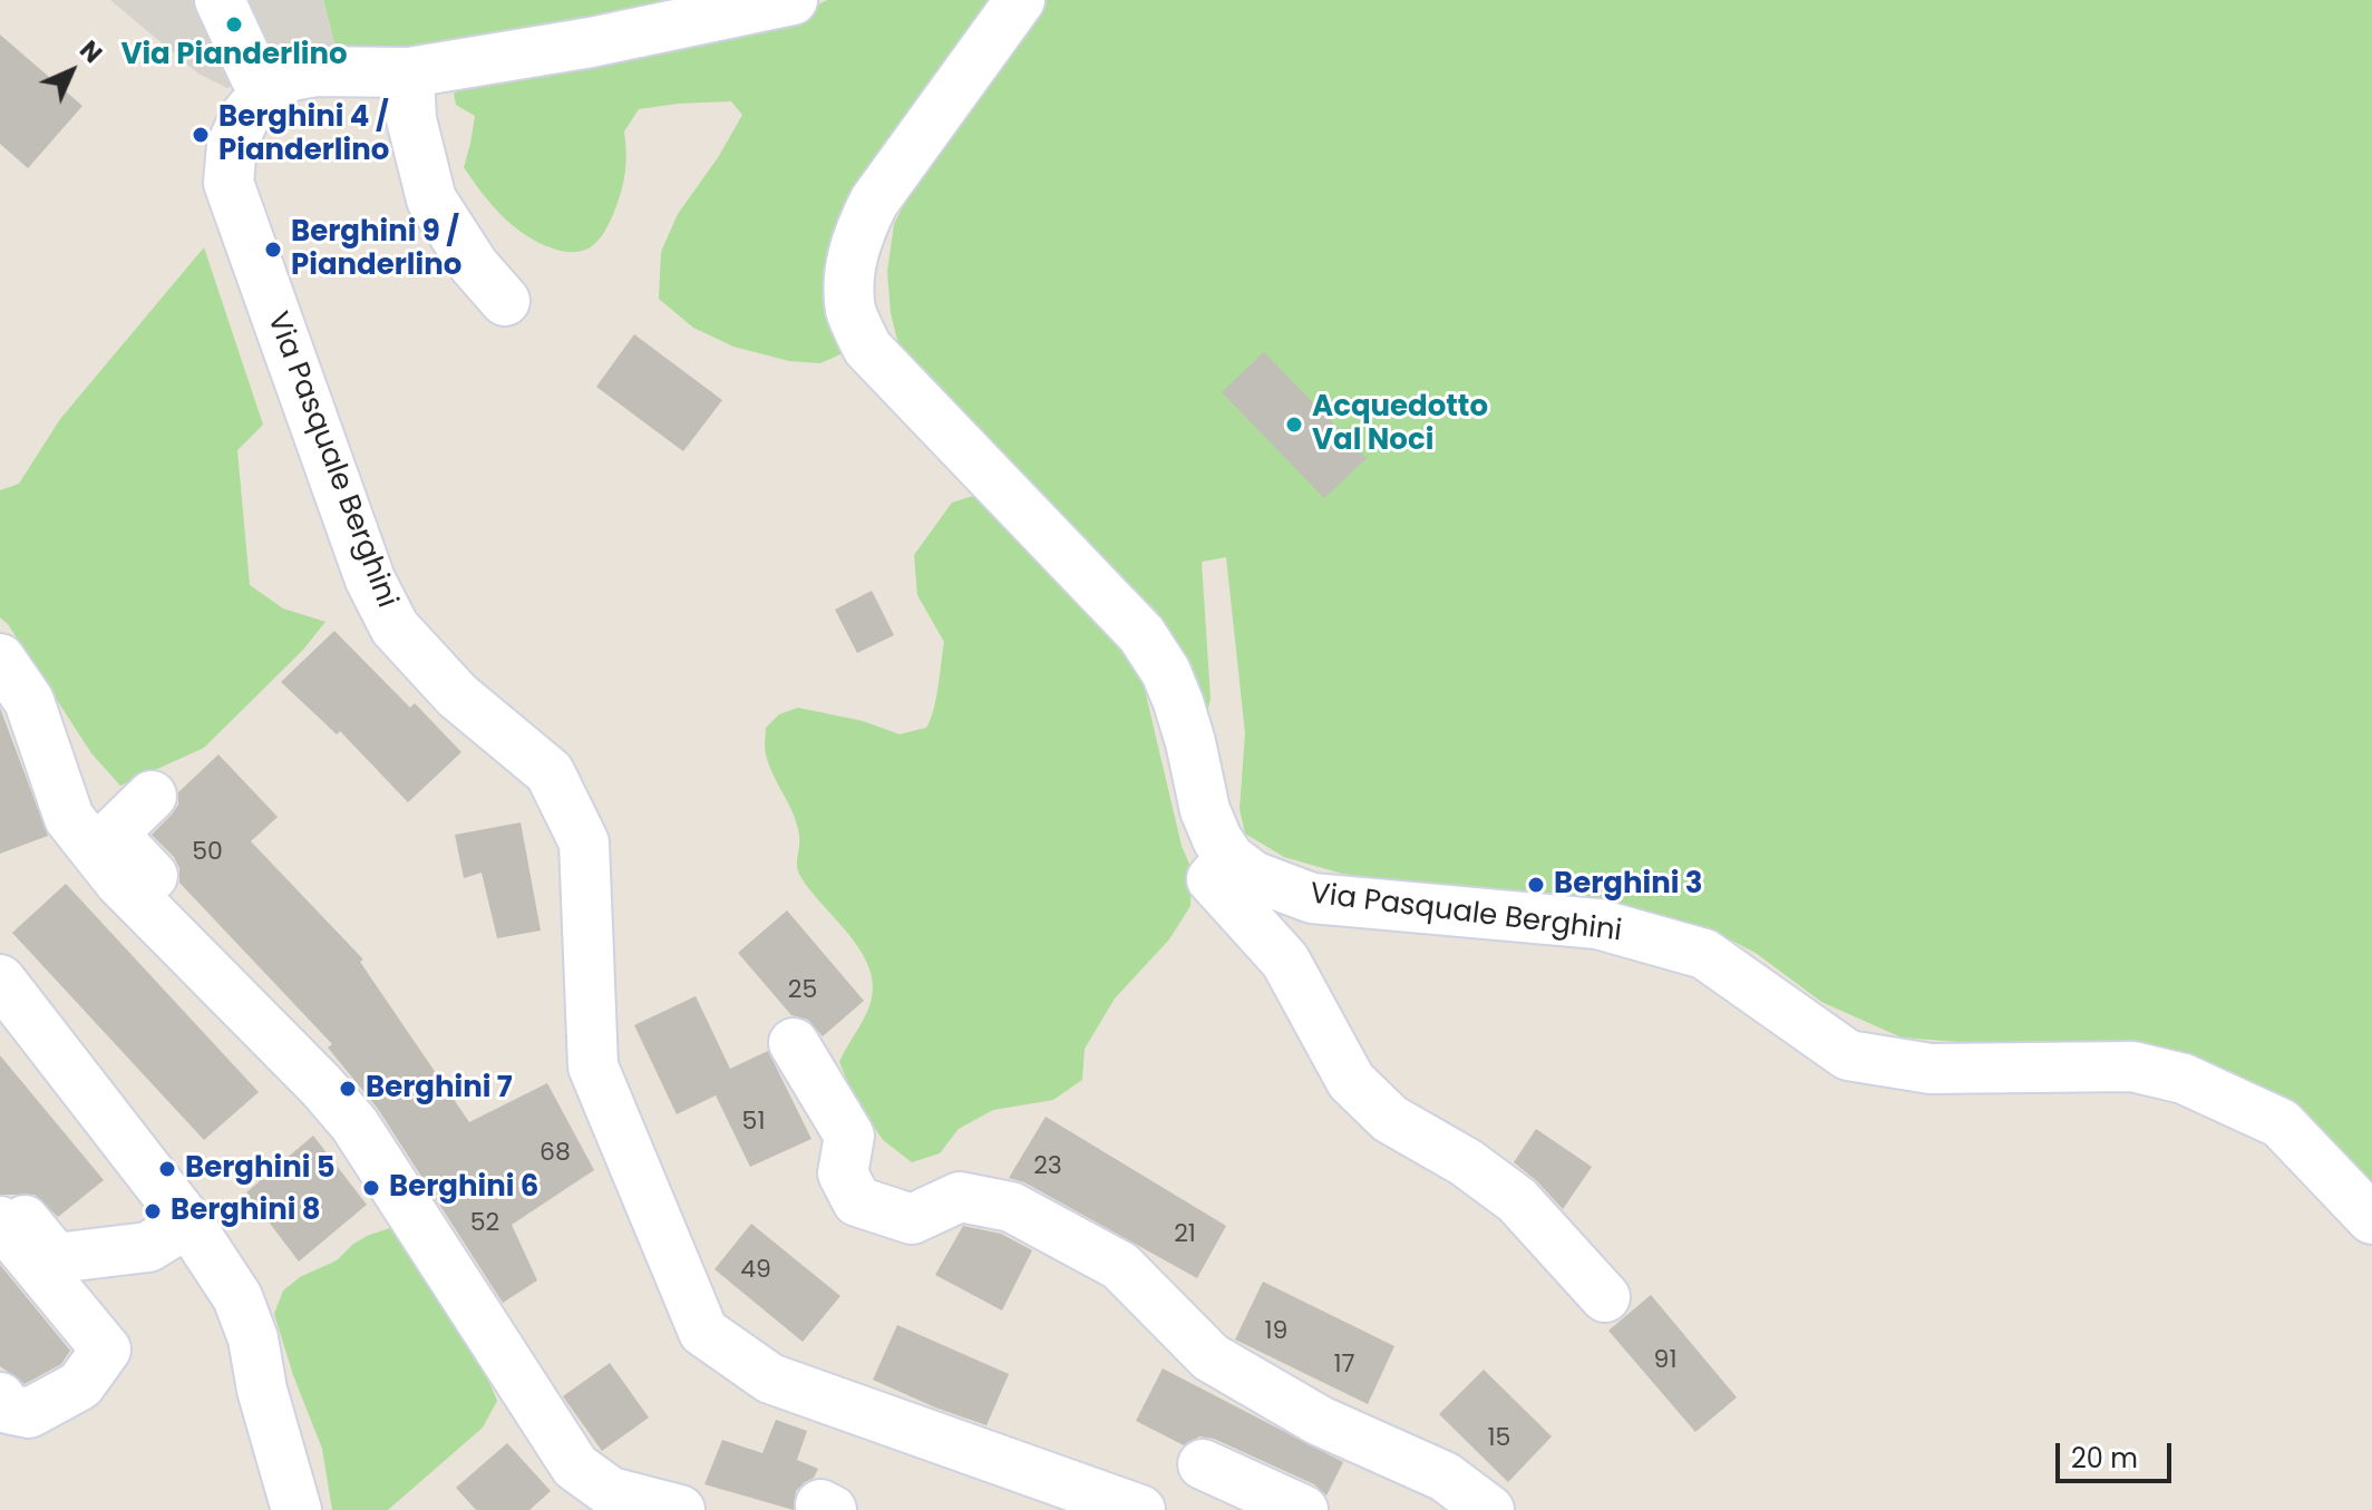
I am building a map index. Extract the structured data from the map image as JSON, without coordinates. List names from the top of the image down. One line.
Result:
{"streets":{"street":["Via Pasquale Berghini"]},"places":["Via Pianderlino","Berghini 4 / Pianderlino","Berghini 9 / Pianderlino","Acquedotto Val Noci","Berghini 3","Berghini 7","Berghini 5","Berghini 6","Berghini 8"],"house_numbers":["50","25","51","68","23","52","21","49","19","91","17","15"],"scale_bar":"20 m","north":"top right"}
